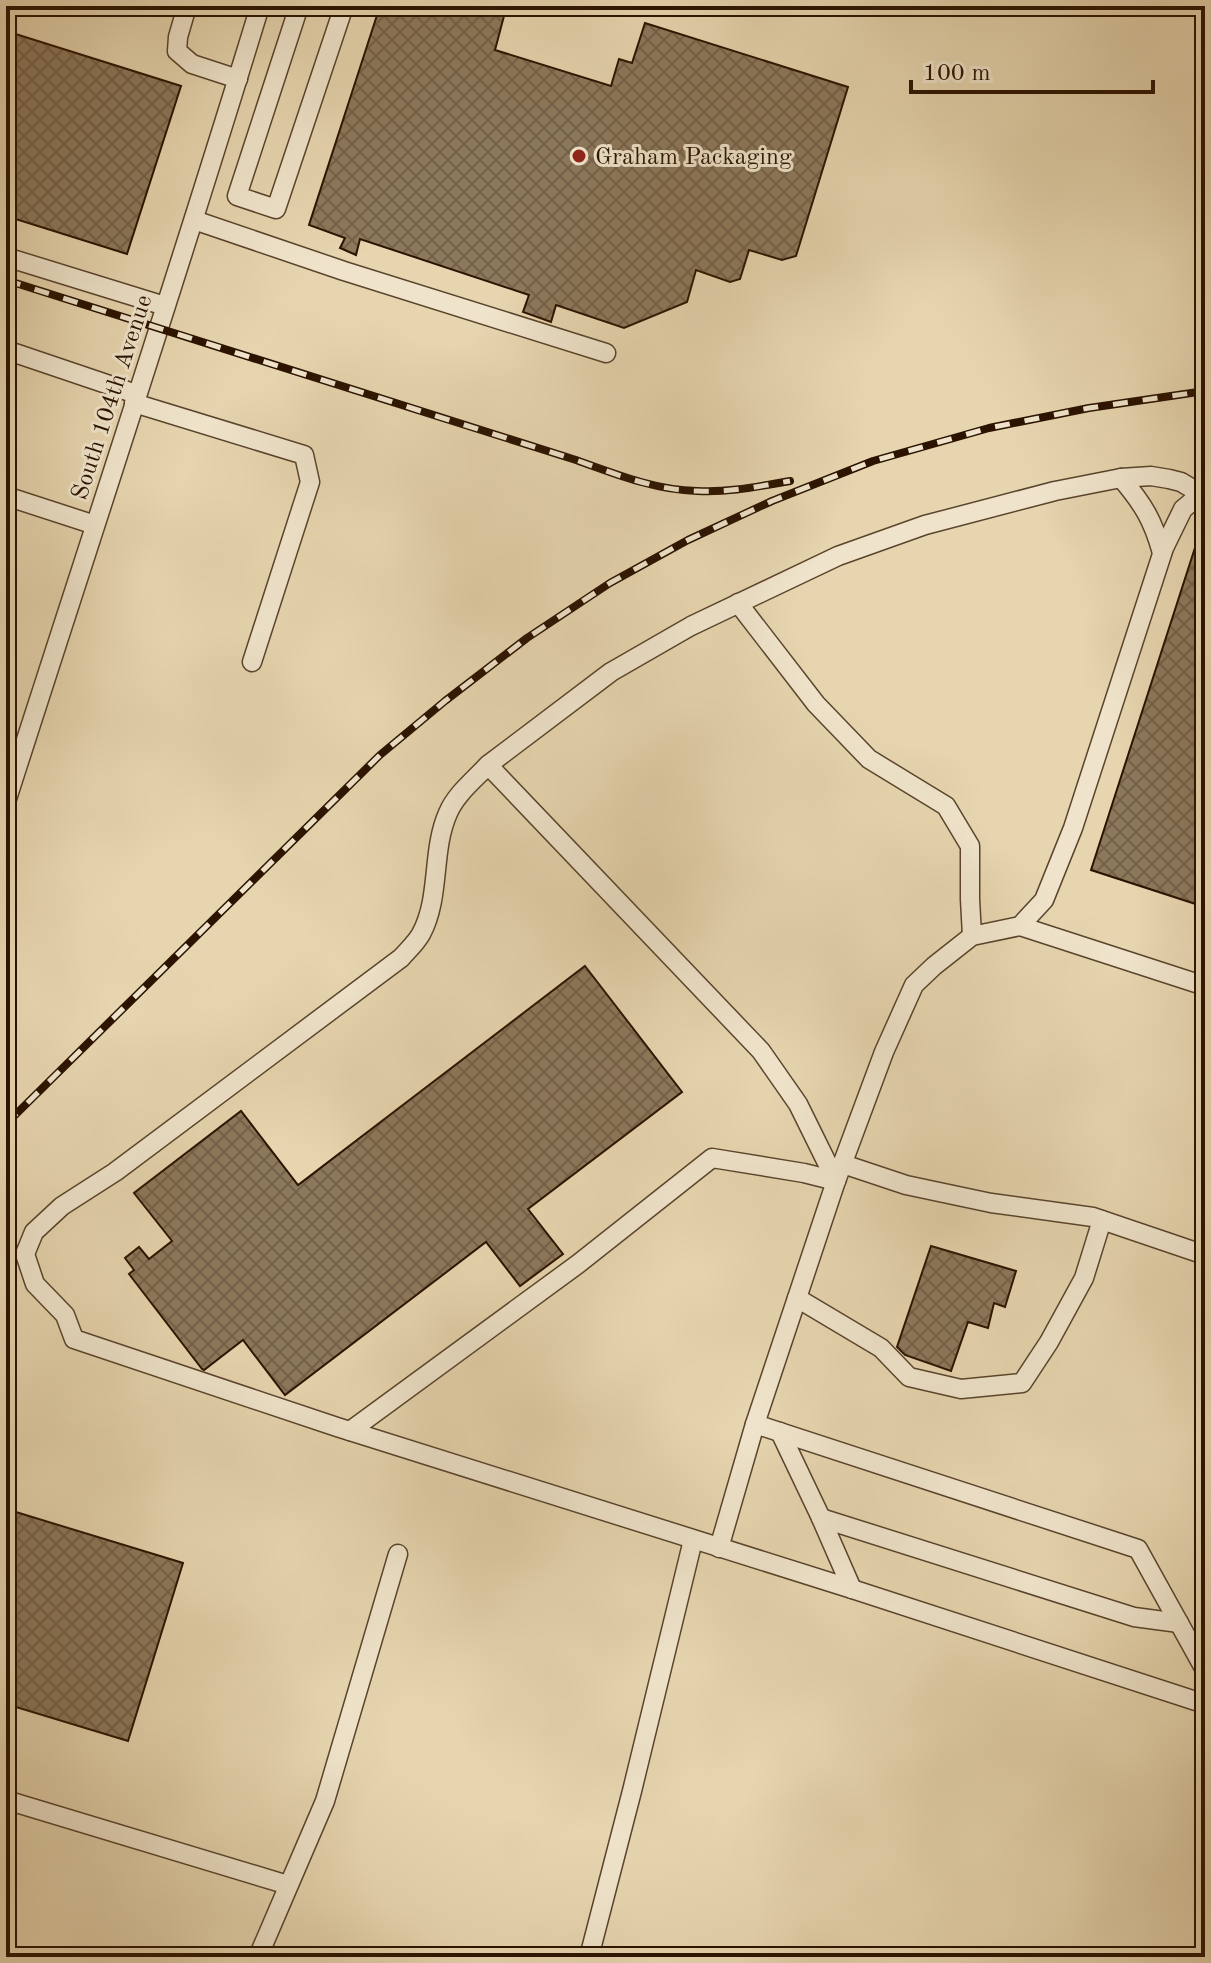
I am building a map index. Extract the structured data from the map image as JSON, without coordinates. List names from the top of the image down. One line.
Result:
{"streets":{"street":["South 104th Avenue"]},"places":["Graham Packaging"],"scale_bar":"100 m"}
